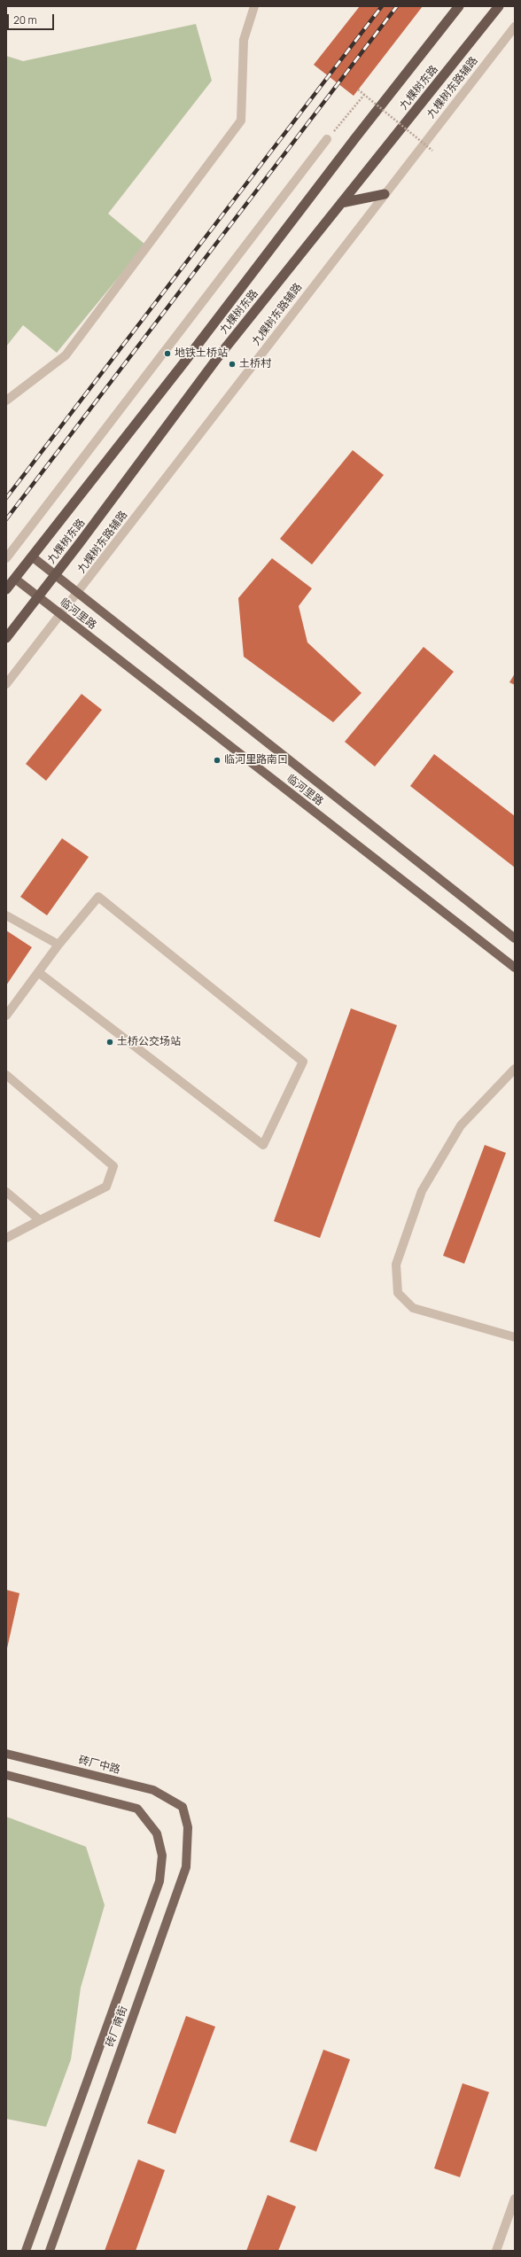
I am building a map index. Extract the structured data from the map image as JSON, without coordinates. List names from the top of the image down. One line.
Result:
{"streets":{"highway":["九棵树东路"],"main road":["临河里路","砖厂中路","砖厂南街"],"street":["九棵树东路辅路"]},"crossings":[["九棵树东路","临河里路"],["九棵树东路辅路","临河里路"],["砖厂中路","砖厂南街"]],"places":["地铁土桥站","土桥村","临河里路南口","土桥公交场站"],"scale_bar":"20 m"}
